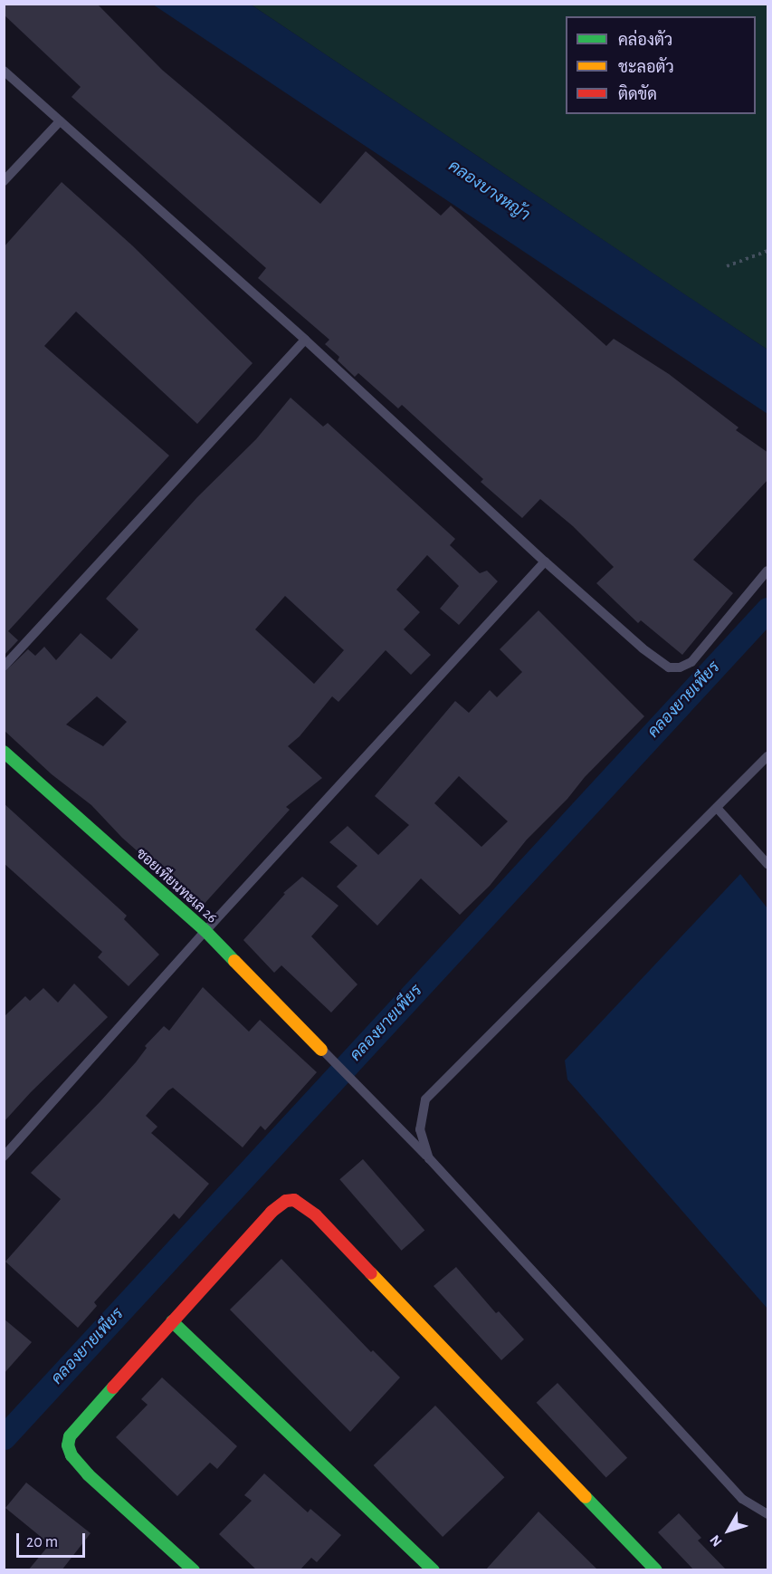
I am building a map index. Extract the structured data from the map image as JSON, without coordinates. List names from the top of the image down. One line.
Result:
{"streets":{"street":["ซอยเทียนทะเล 26"]},"water":["คลองบางหญ้า","คลองยายเพียร"],"legend":["คล่องตัว","ชะลอตัว","ติดขัด"],"scale_bar":"20 m","north":"bottom left"}
